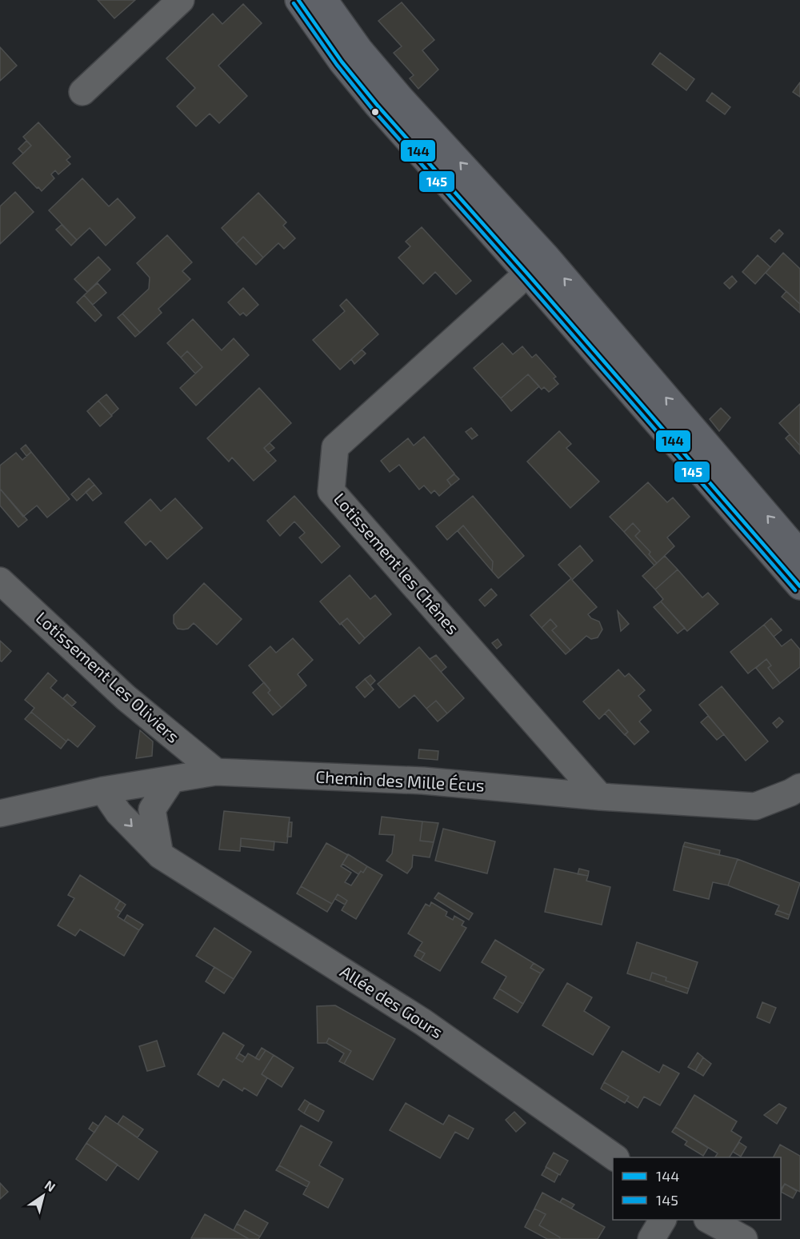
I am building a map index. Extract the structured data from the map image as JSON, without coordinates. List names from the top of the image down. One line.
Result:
{"streets":{"street":["Lotissement les Chênes","Lotissement Les Oliviers","Chemin des Mille Écus","Allée des Gours"]},"crossings":[["Lotissement les Chênes","Chemin des Mille Écus"],["Lotissement Les Oliviers","Chemin des Mille Écus"],["Chemin des Mille Écus","Allée des Gours"]],"lines":["transit line 144","transit line 145"],"legend":["144","145"],"north":"top right"}
